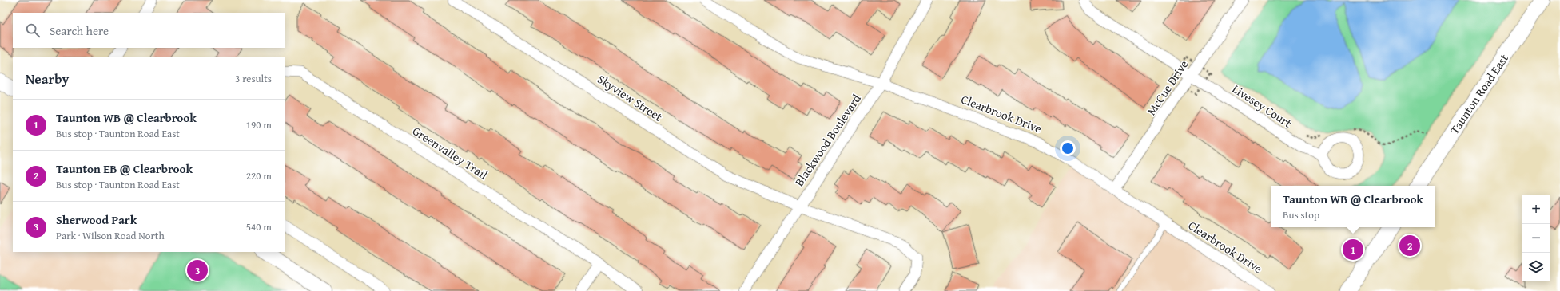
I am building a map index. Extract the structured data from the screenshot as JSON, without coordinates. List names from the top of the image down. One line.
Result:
{"streets":{"main road":["Taunton Road East"],"street":["McCue Drive","Skyview Street","Livesey Court","Clearbrook Drive","Blackwood Boulevard","Greenvalley Trail"]},"crossings":[["McCue Drive","Livesey Court"],["McCue Drive","Clearbrook Drive"],["Skyview Street","Blackwood Boulevard"],["Clearbrook Drive","Blackwood Boulevard"]],"page":{"search":"Search here","heading":["Nearby","3 results"],"list":[{"mark":"1","name":"Taunton WB @ Clearbrook","note":"Bus stop · Taunton Road East","value":"190 m"},{"mark":"2","name":"Taunton EB @ Clearbrook","note":"Bus stop · Taunton Road East","value":"220 m"},{"mark":"3","name":"Sherwood Park","note":"Park · Wilson Road North","value":"540 m"}],"popup":["Taunton WB @ Clearbrook","Bus stop"],"map_buttons":["+","−"],"pins":["2","1","3"]}}
